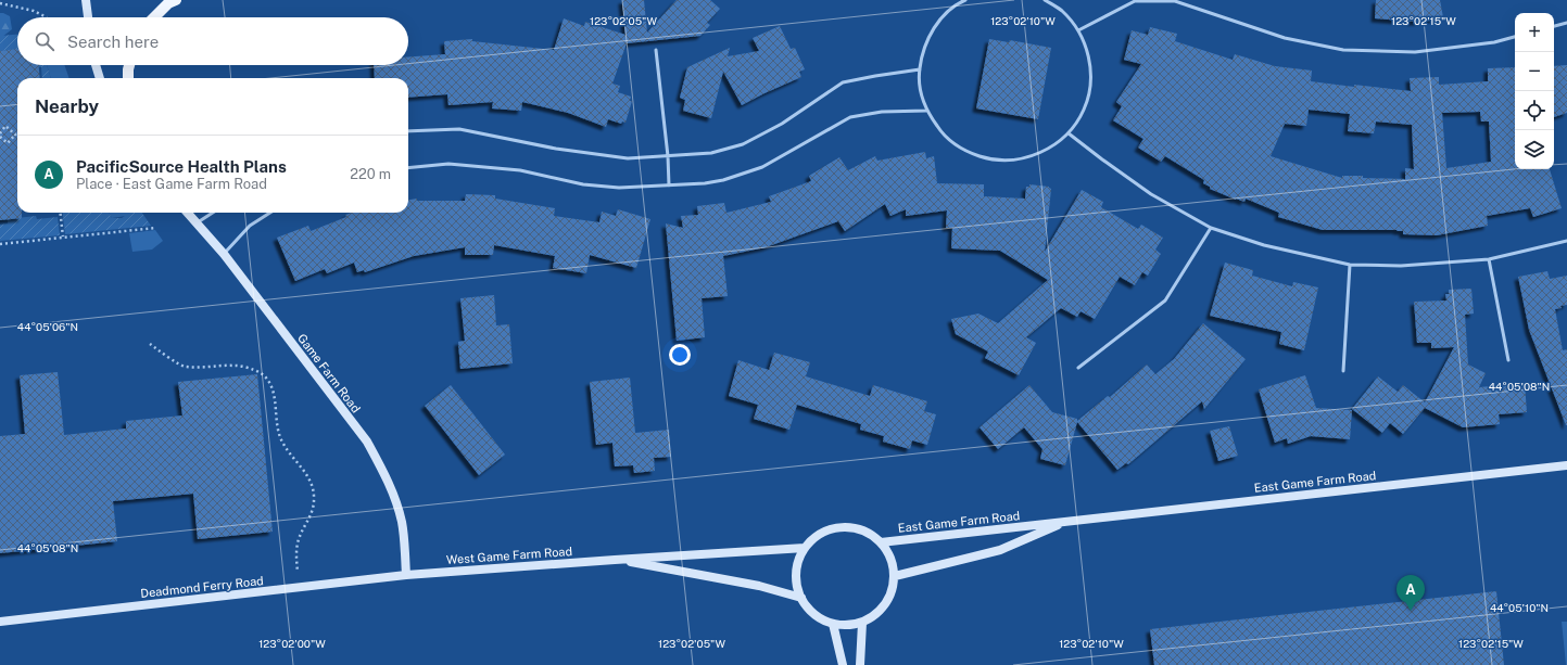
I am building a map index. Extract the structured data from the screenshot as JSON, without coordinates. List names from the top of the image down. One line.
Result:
{"streets":{"street":["Game Farm Road","East Game Farm Road","West Game Farm Road","Deadmond Ferry Road"]},"crossings":[["Game Farm Road","West Game Farm Road"],["Game Farm Road","Deadmond Ferry Road"],["East Game Farm Road","West Game Farm Road"],["West Game Farm Road","Deadmond Ferry Road"]],"page":{"map_buttons":["+","−"],"search":"Search here","heading":"Nearby","list":[{"mark":"A","name":"PacificSource Health Plans","note":"Place · East Game Farm Road","value":"220 m"}],"pins":"A"},"coordinates":["123°02'05\"W","123°02'10\"W","123°02'15\"W","44°05'06\"N","44°05'08\"N","44°05'10\"N","123°02'00\"W"]}
